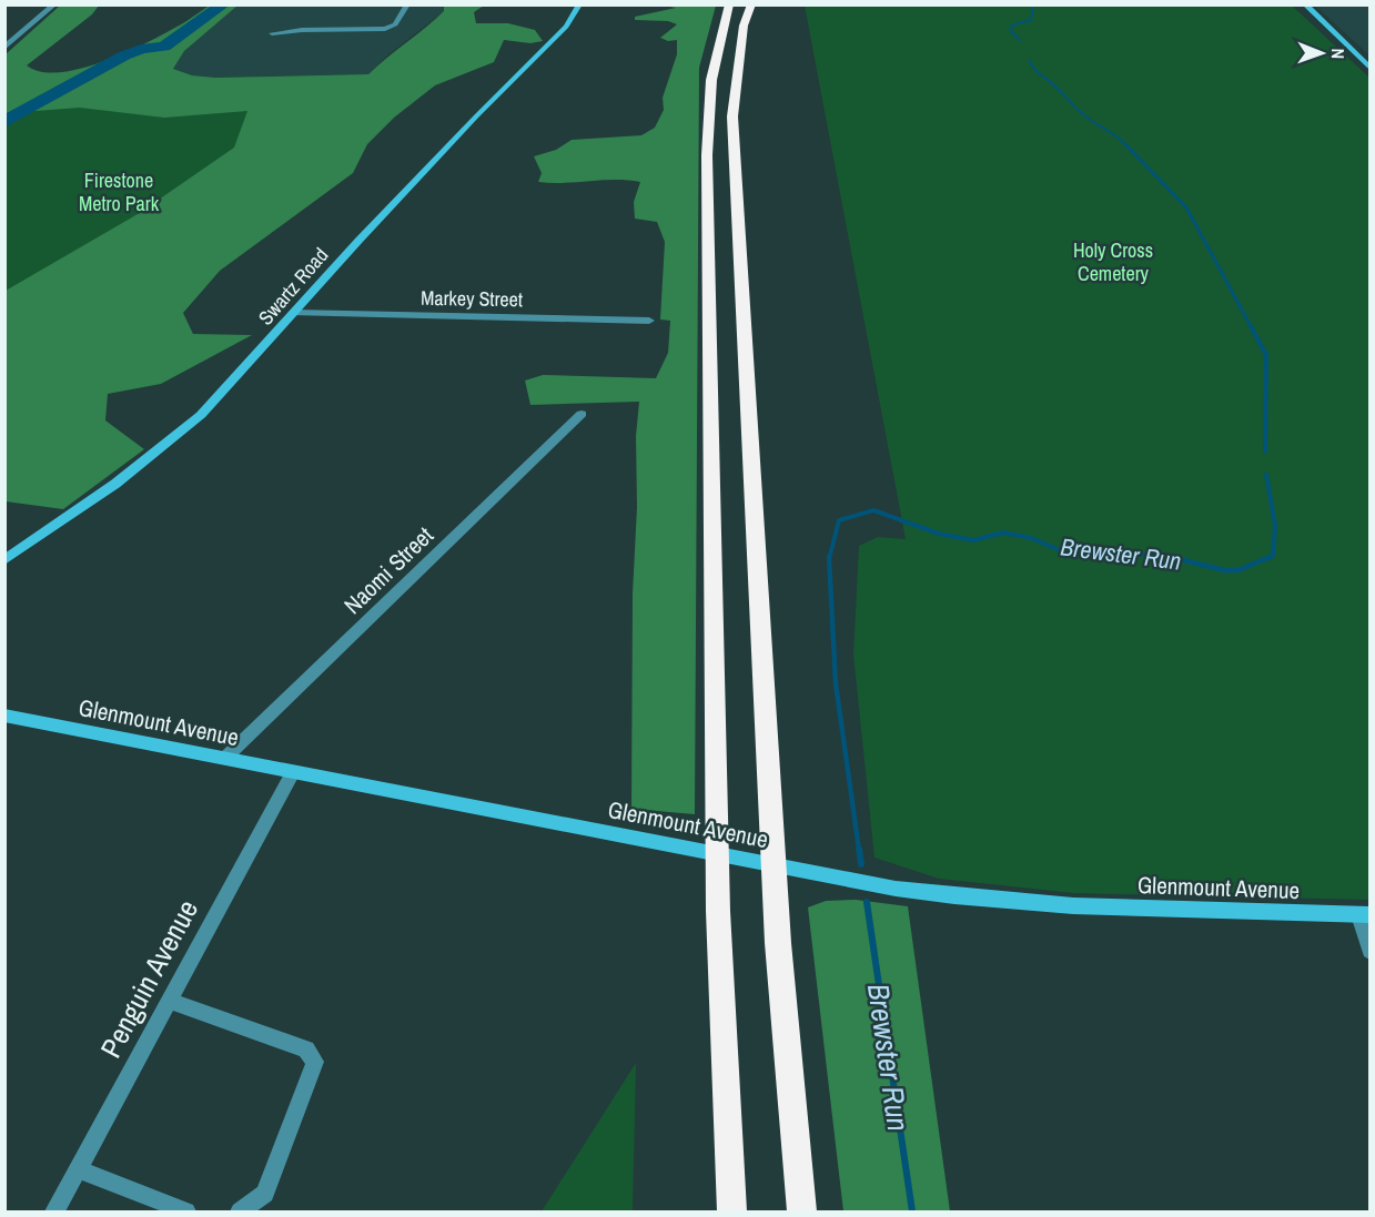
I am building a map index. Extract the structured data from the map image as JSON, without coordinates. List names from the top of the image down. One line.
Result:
{"streets":{"street":["Swartz Road","Markey Street","Naomi Street","Glenmount Avenue","Penguin Avenue"]},"crossings":[["Swartz Road","Markey Street"],["Naomi Street","Glenmount Avenue"],["Glenmount Avenue","Penguin Avenue"]],"water":["Brewster Run"],"parks":["Firestone Metro Park","Holy Cross Cemetery"],"north":"right"}
